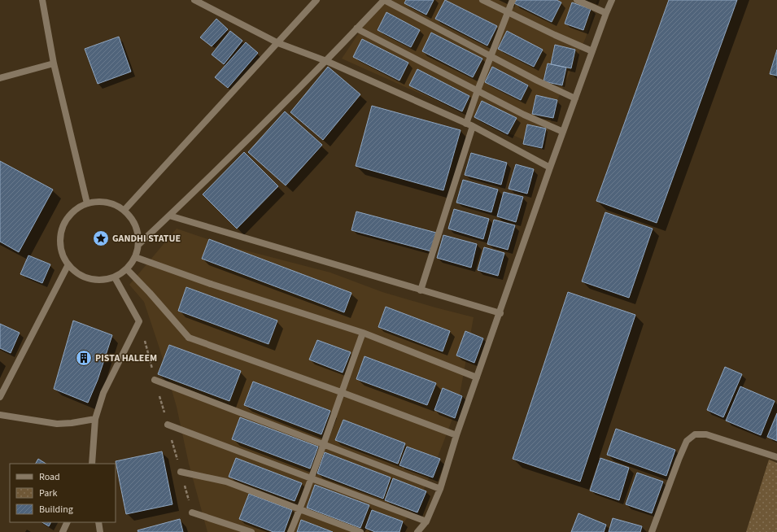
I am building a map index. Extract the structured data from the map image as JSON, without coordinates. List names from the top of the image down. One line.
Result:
{"places":{"place":["GANDHI STATUE"],"building":["PISTA HALEEM"]},"legend":["Road","Park","Building"]}
